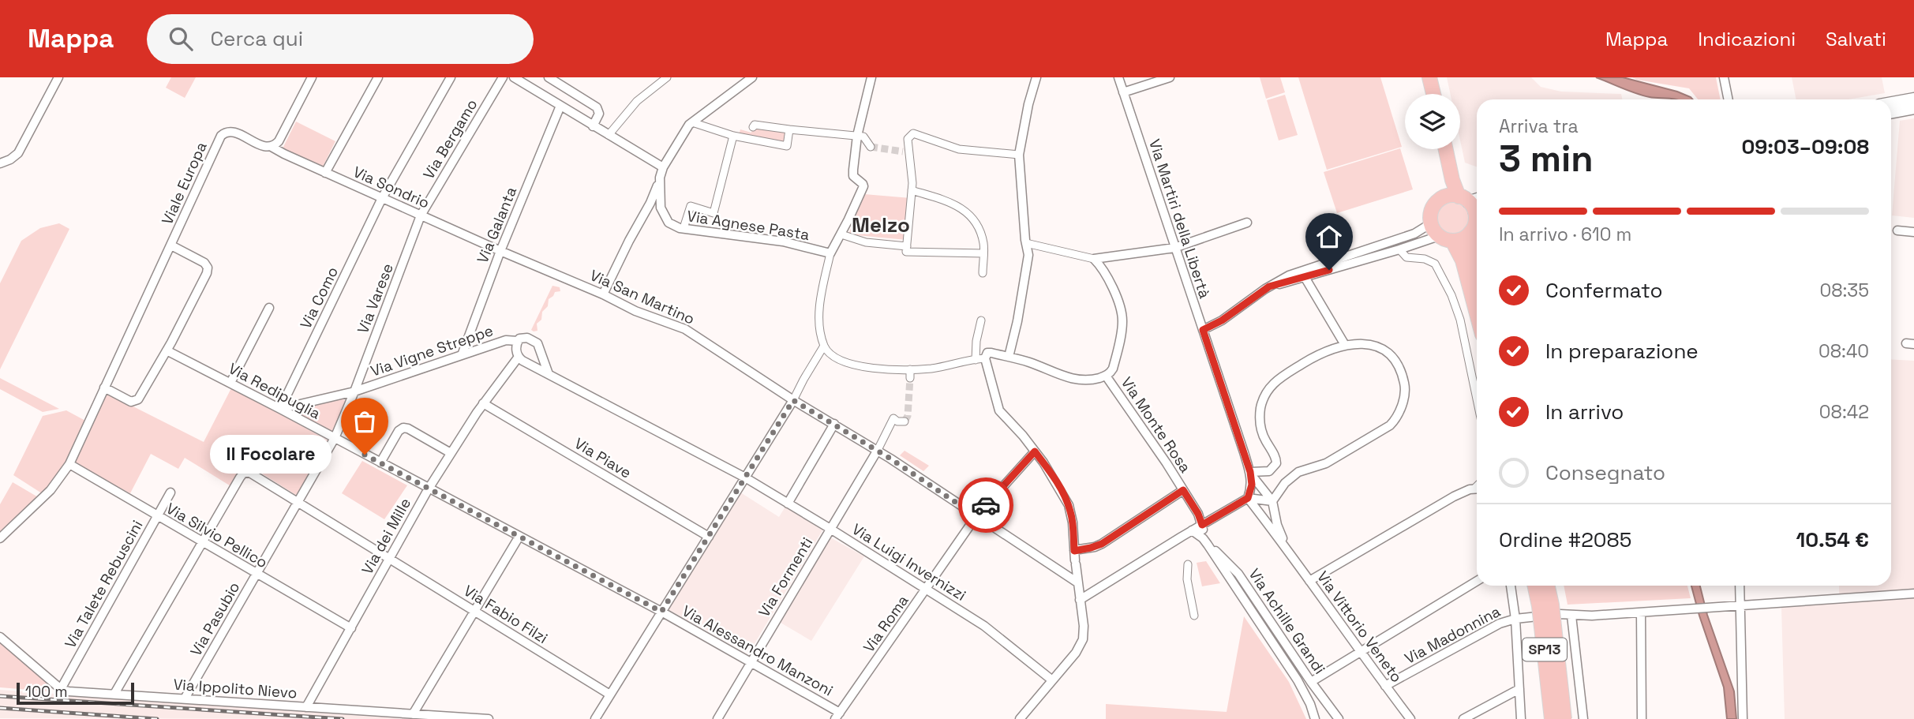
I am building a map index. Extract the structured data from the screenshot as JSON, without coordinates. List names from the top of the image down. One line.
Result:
{"streets":{"main road":["SP13"],"street":["Via Bergamo","Viale Europa","Via Sondrio","Via Martiri della Libertà","Via Galanta","Via Agnese Pasta","Via San Martino","Via Como","Via Varese","Via Vigne Streppe","Via Redipuglia","Via Monte Rosa","Via Piave","Via Silvio Pellico","Via dei Mille","Via Luigi Invernizzi","Via Formenti","Via Talete Rebuscini","Via Fabio Filzi","Via Pasubio","Via Achille Grandi","Via Roma","Via Vittorio Veneto","Via Madonnina","Via Alessandro Manzoni","Via Ippolito Nievo"]},"crossings":[["Via Bergamo","Via Sondrio"],["Via Bergamo","Via Varese"],["Viale Europa","Via Sondrio"],["Viale Europa","Via Redipuglia"],["Viale Europa","Via Silvio Pellico"],["Via Sondrio","Via Galanta"],["Via Sondrio","Via San Martino"],["Via Sondrio","Via Como"],["Via Sondrio","Via Varese"],["Via Martiri della Libertà","Via Vittorio Veneto"],["Via Galanta","Via San Martino"],["Via Galanta","Via Vigne Streppe"],["Via San Martino","Via Formenti"],["Via San Martino","Via Roma"],["Via Como","Via Vigne Streppe"],["Via Como","Via Redipuglia"],["Via Varese","Via Vigne Streppe"],["Via Varese","Via Redipuglia"],["Via Varese","Via Pasubio"],["Via Vigne Streppe","Via Redipuglia"],["Via Redipuglia","Via dei Mille"],["Via Redipuglia","Via Pasubio"],["Via Redipuglia","Via Alessandro Manzoni"],["Via Piave","Via dei Mille"],["Via Silvio Pellico","Via dei Mille"],["Via Silvio Pellico","Via Talete Rebuscini"],["Via Silvio Pellico","Via Fabio Filzi"],["Via Silvio Pellico","Via Pasubio"],["Via dei Mille","Via Luigi Invernizzi"],["Via dei Mille","Via Fabio Filzi"],["Via dei Mille","Via Ippolito Nievo"],["Via Luigi Invernizzi","Via Formenti"],["Via Luigi Invernizzi","Via Roma"],["Via Formenti","Via Alessandro Manzoni"],["Via Talete Rebuscini","Via Ippolito Nievo"],["Via Fabio Filzi","Via Pasubio"],["Via Pasubio","Via Ippolito Nievo"],["Via Roma","Via Alessandro Manzoni"],["Via Vittorio Veneto","Via Madonnina"]],"districts":["Melzo"],"places":["Il Focolare"],"scale_bar":"100 m","page":{"header":"Mappa","search":"Cerca qui","nav":["Mappa","Indicazioni","Salvati"],"heading":["3 min","Arriva tra","09:03–09:08"],"panel":["Ordine #2085","10.54 €"],"bar":"In arrivo · 610 m","list":[["Confermato","08:35"],["In preparazione","08:40"],["In arrivo","08:42"],"Consegnato"],"bubble":"Il Focolare","scale":"100 m"}}
